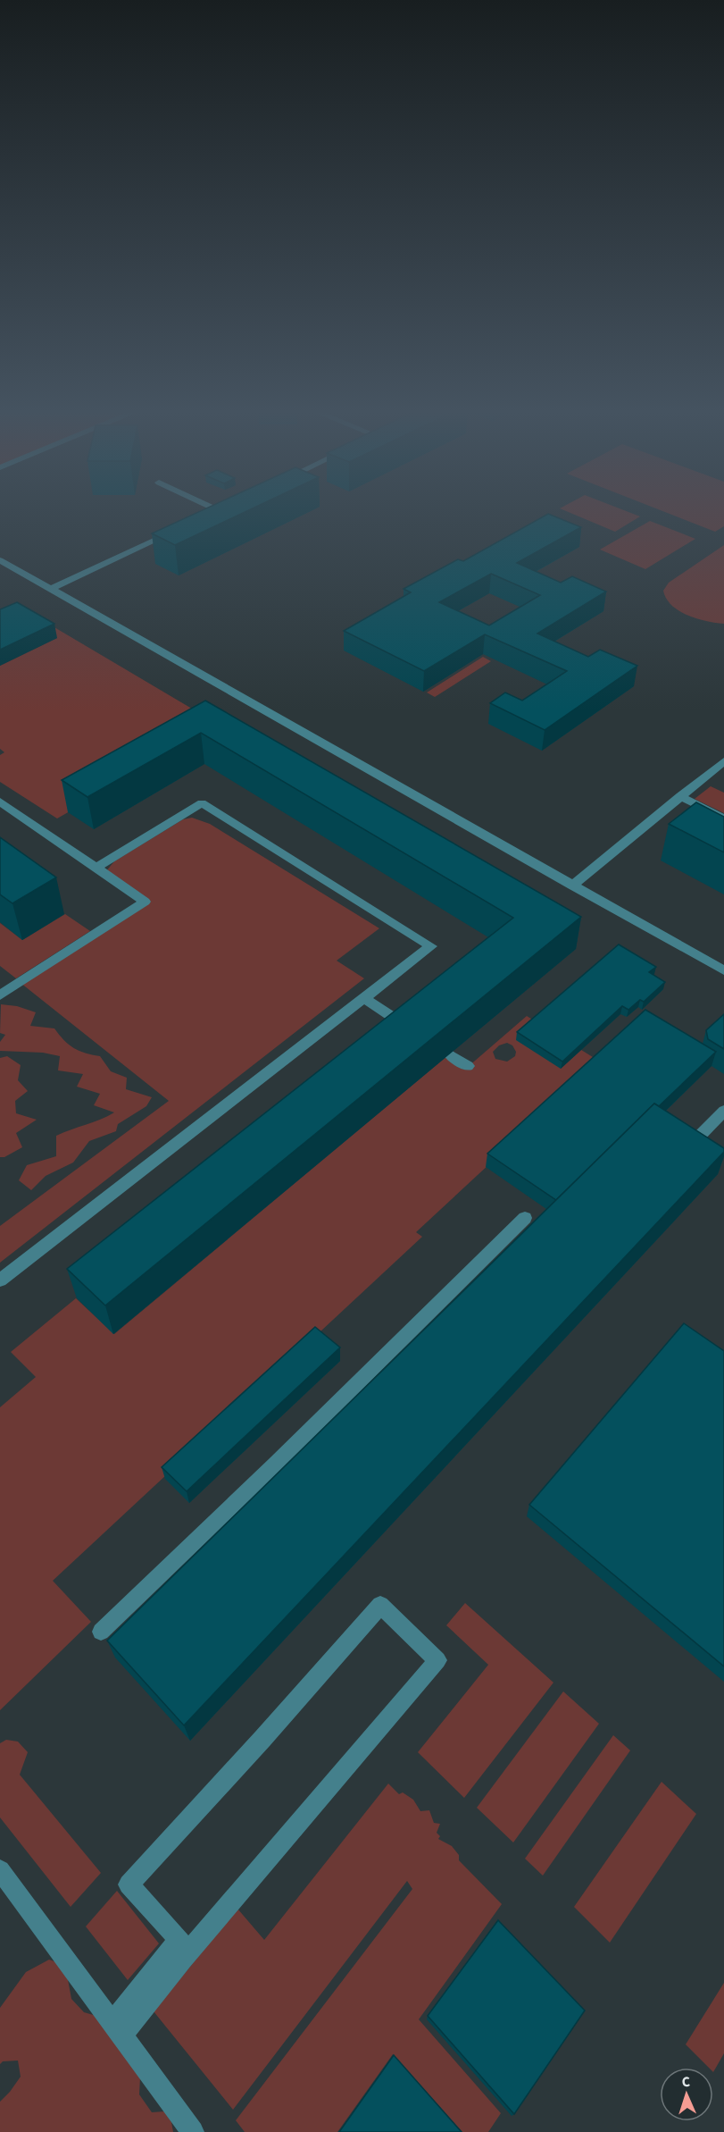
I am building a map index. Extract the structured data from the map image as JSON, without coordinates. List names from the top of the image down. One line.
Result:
{"north":"top"}
